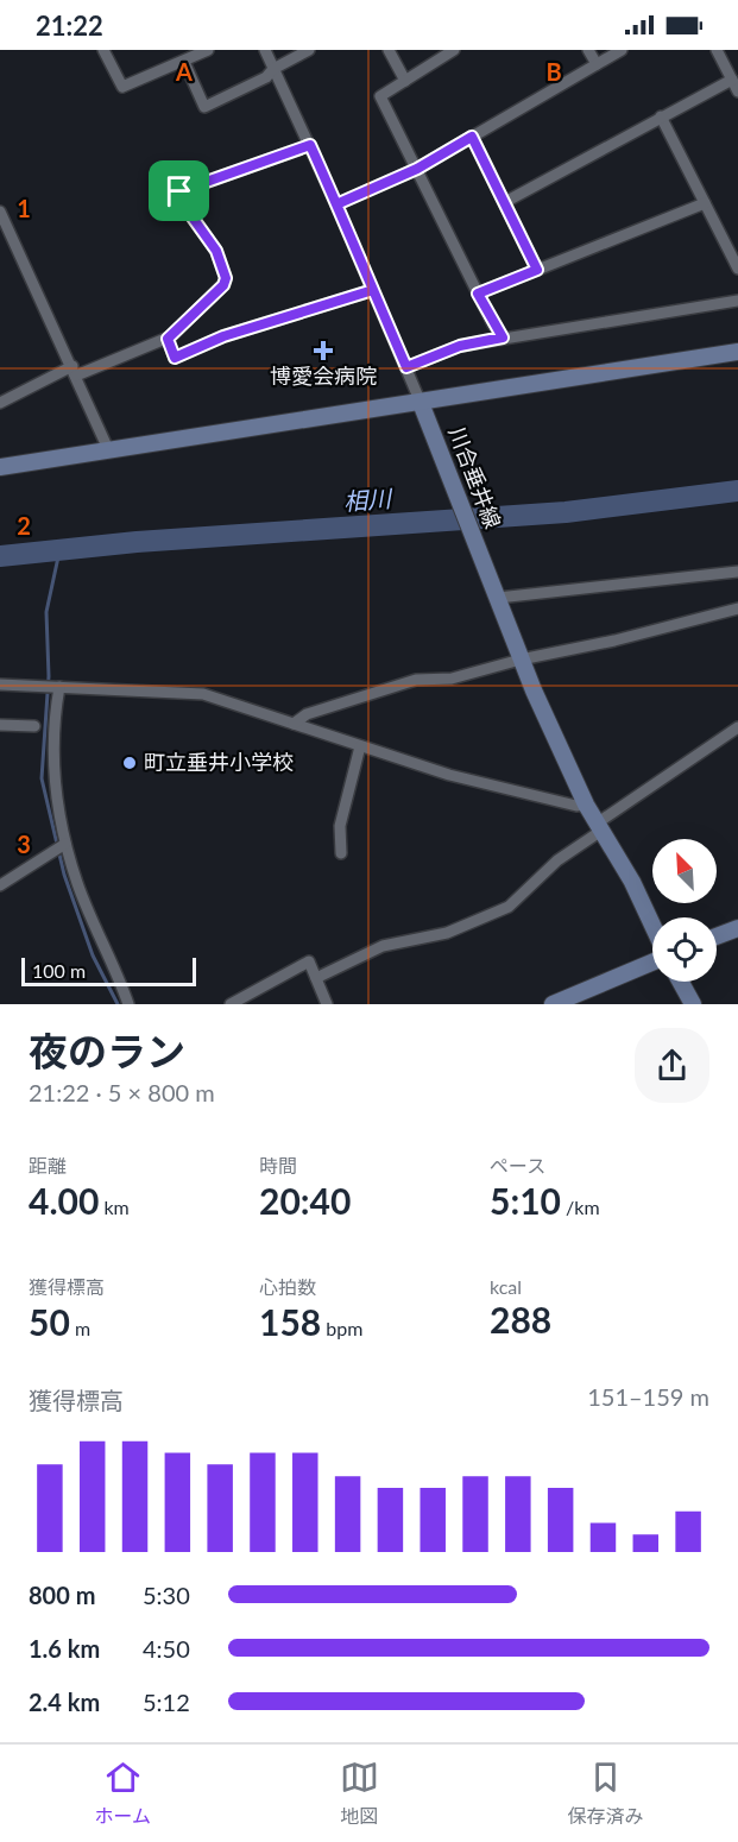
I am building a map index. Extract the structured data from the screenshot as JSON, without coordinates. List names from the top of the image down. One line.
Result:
{"streets":{"main road":["川合垂井線"]},"water":["相川"],"places":{"health":["博愛会病院"],"other":["町立垂井小学校"]},"scale_bar":"100 m","north":"top left","page":{"status":"21:22","scale":"100 m","heading":["夜のラン","21:22 · 5 × 800 m"],"stats":[["距離","4.00 km"],["時間","20:40"],["ペース","5:10 /km"],["獲得標高","50 m"],["心拍数","158 bpm"],["kcal","288"]],"chart":["獲得標高","151–159 m"],"list":[{"name":"800 m","note":"5:30"},{"name":"1.6 km","note":"4:50"},{"name":"2.4 km","note":"5:12"}],"tabs":["ホーム","地図","保存済み"]},"grid":{"columns":["A","B"],"rows":["1","2","3"]}}
